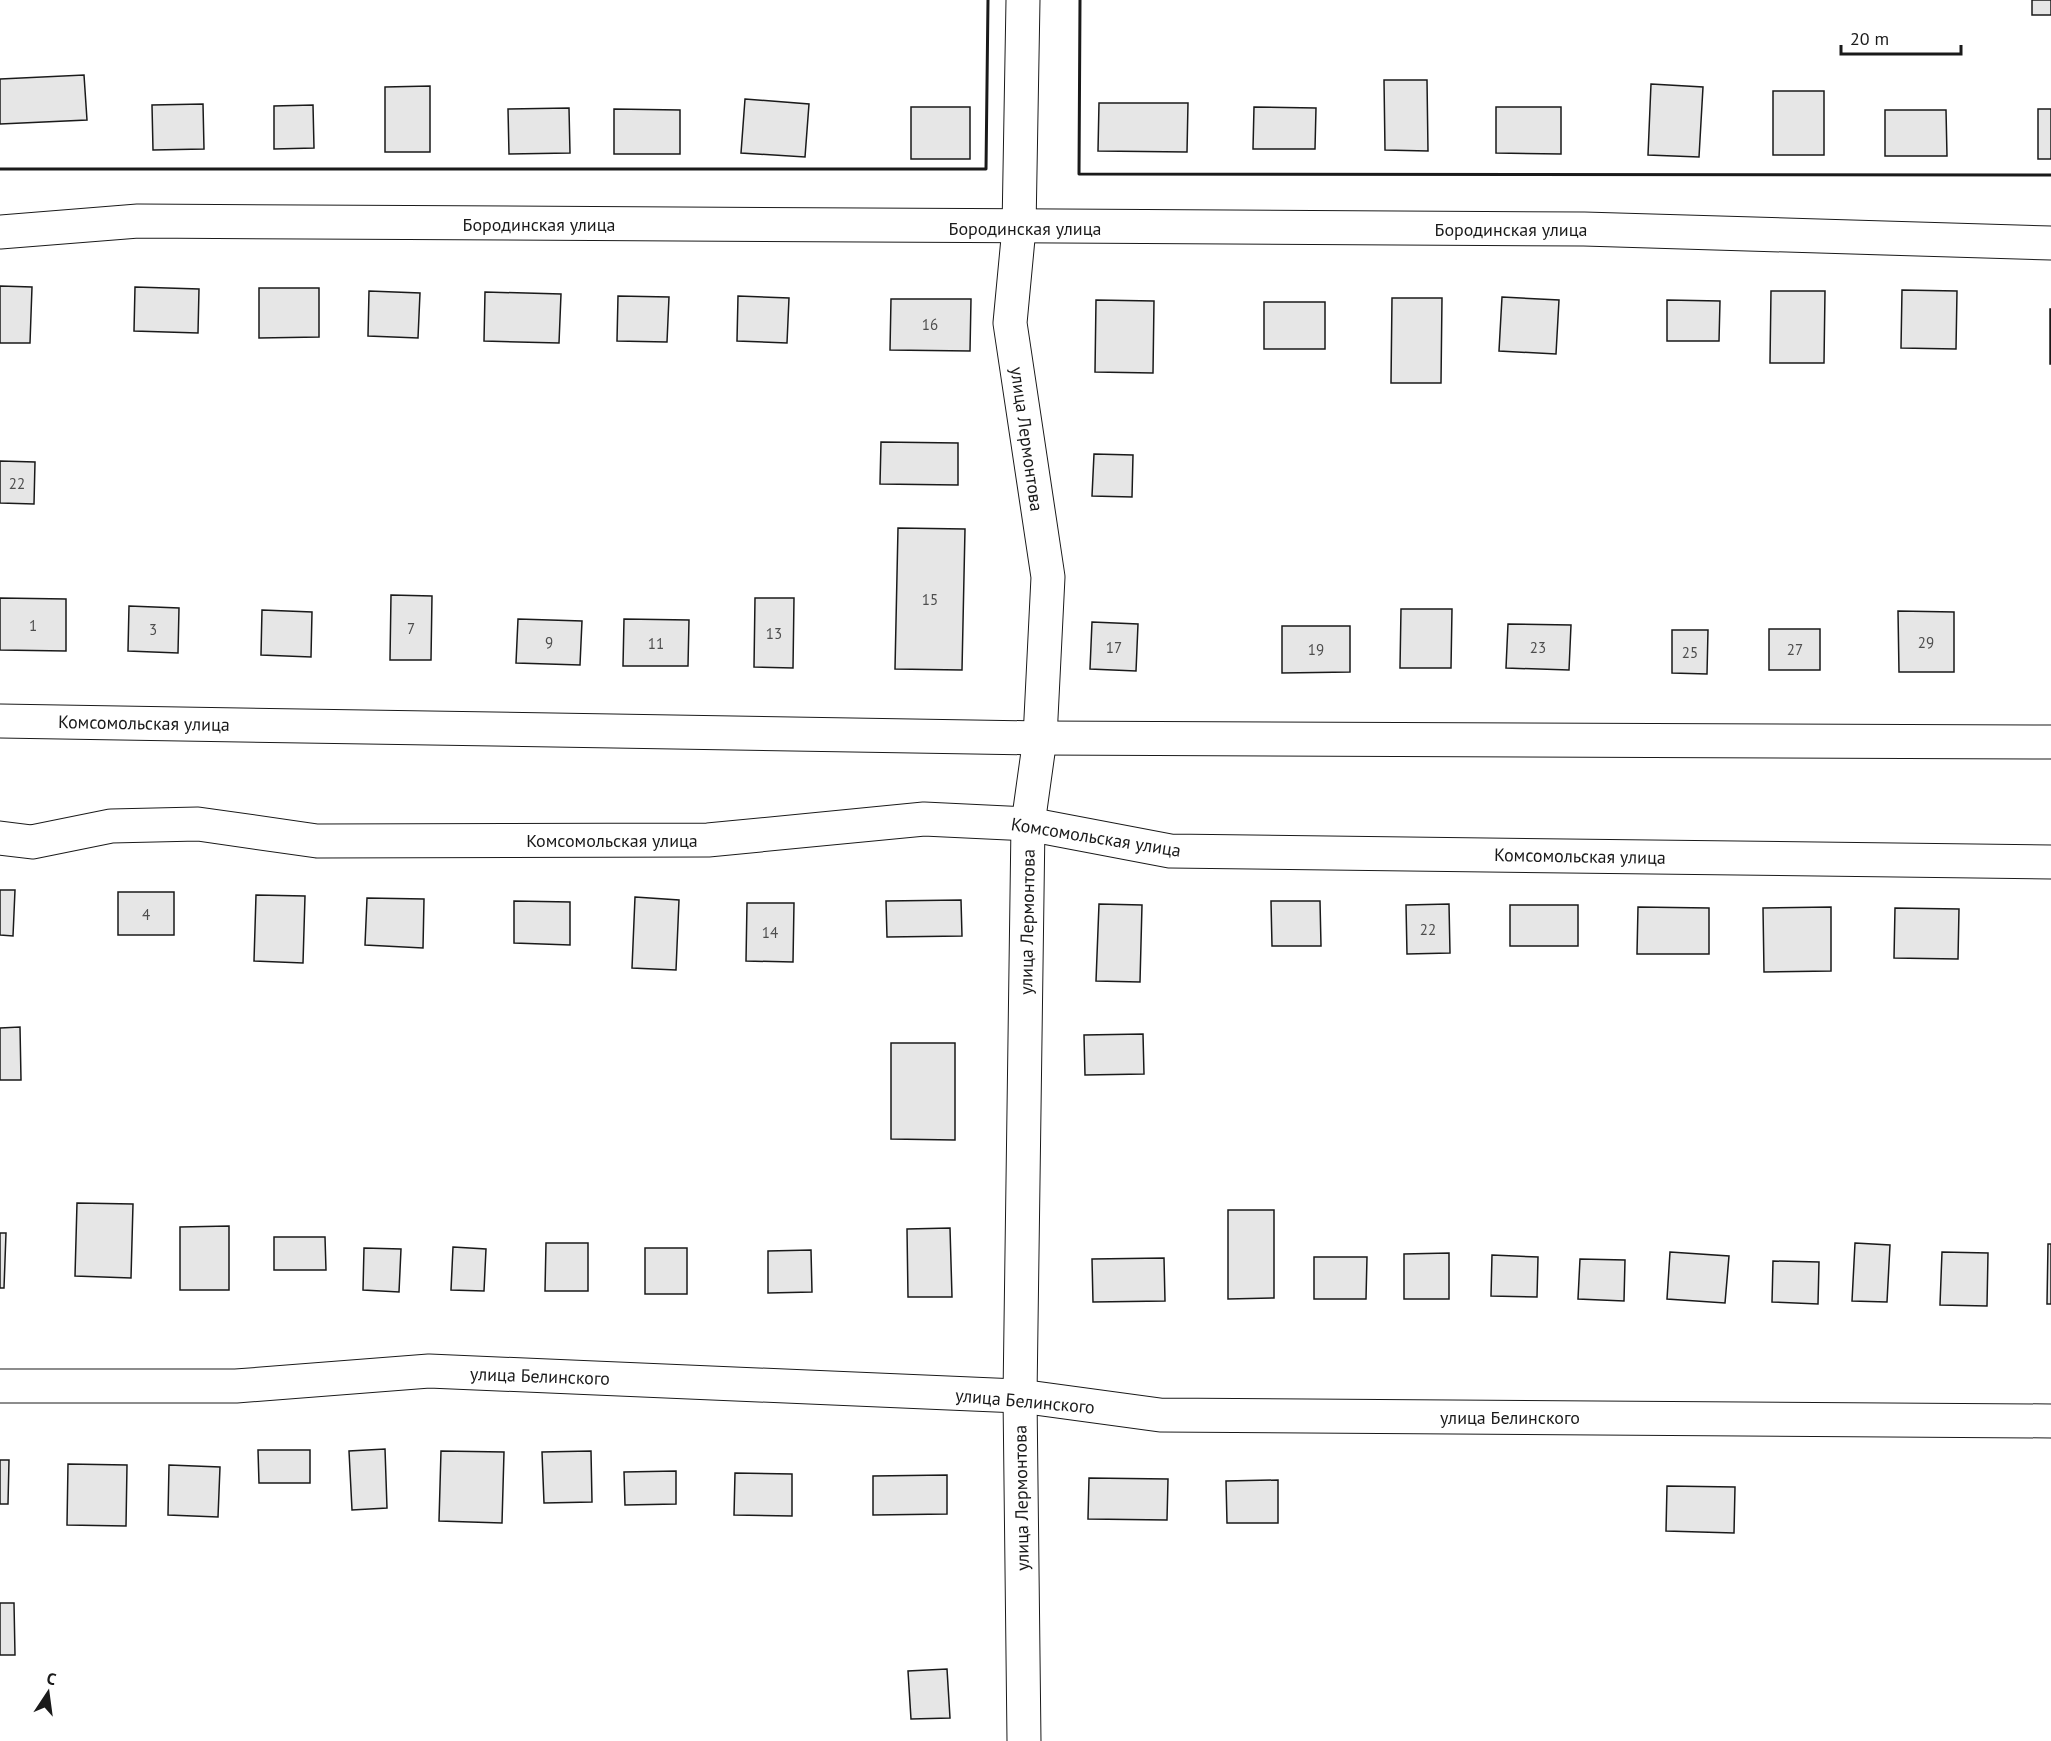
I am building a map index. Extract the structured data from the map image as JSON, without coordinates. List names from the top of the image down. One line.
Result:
{"streets":{"street":["Бородинская улица","улица Лермонтова","Комсомольская улица","улица Белинского"]},"crossings":[["Бородинская улица","улица Лермонтова"],["улица Лермонтова","Комсомольская улица"],["улица Лермонтова","улица Белинского"]],"house_numbers":["16","22","15","1","7","3","13","9","29","11","17","23","19","27","25","4","22","14"],"scale_bar":"20 m","north":"top"}
